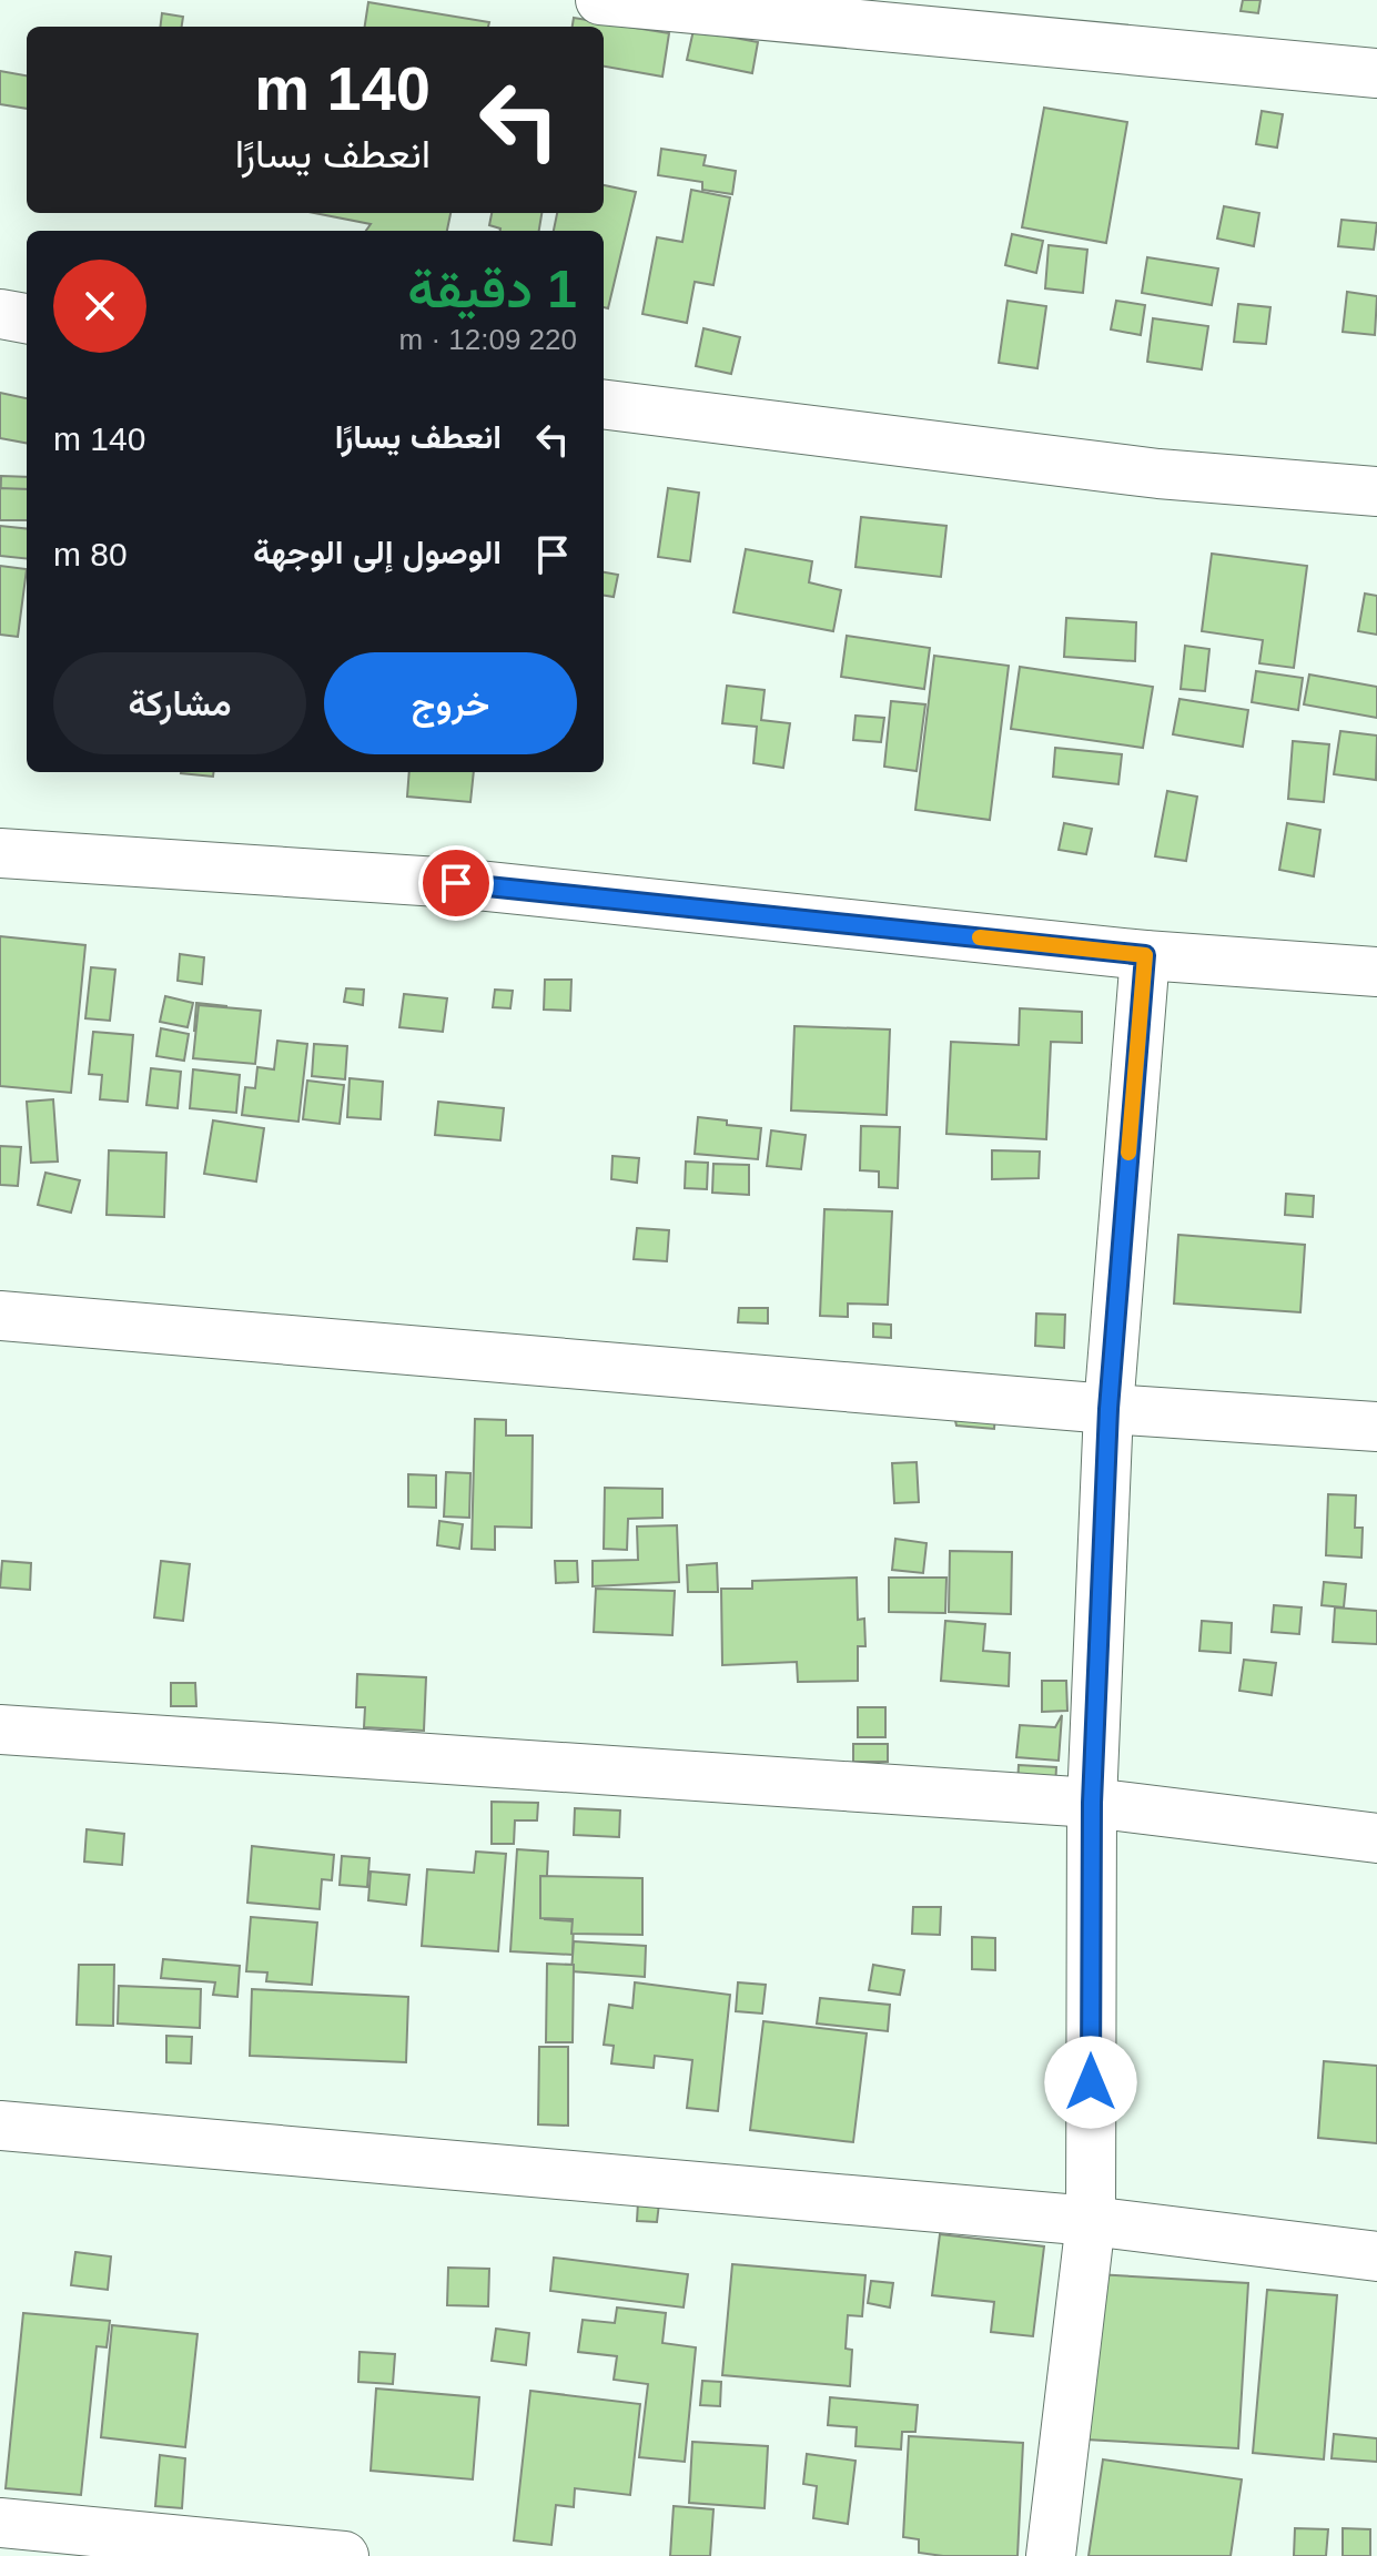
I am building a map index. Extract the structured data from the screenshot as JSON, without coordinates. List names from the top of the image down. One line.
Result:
{"page":{"turn":["140 m","انعطف يسارًا"],"heading":["1 دقيقة","220 m · 12:09"],"list":[{"name":"انعطف يسارًا","value":"140 m"},{"name":"الوصول إلى الوجهة","value":"80 m"}],"buttons":["خروج","مشاركة"]}}
